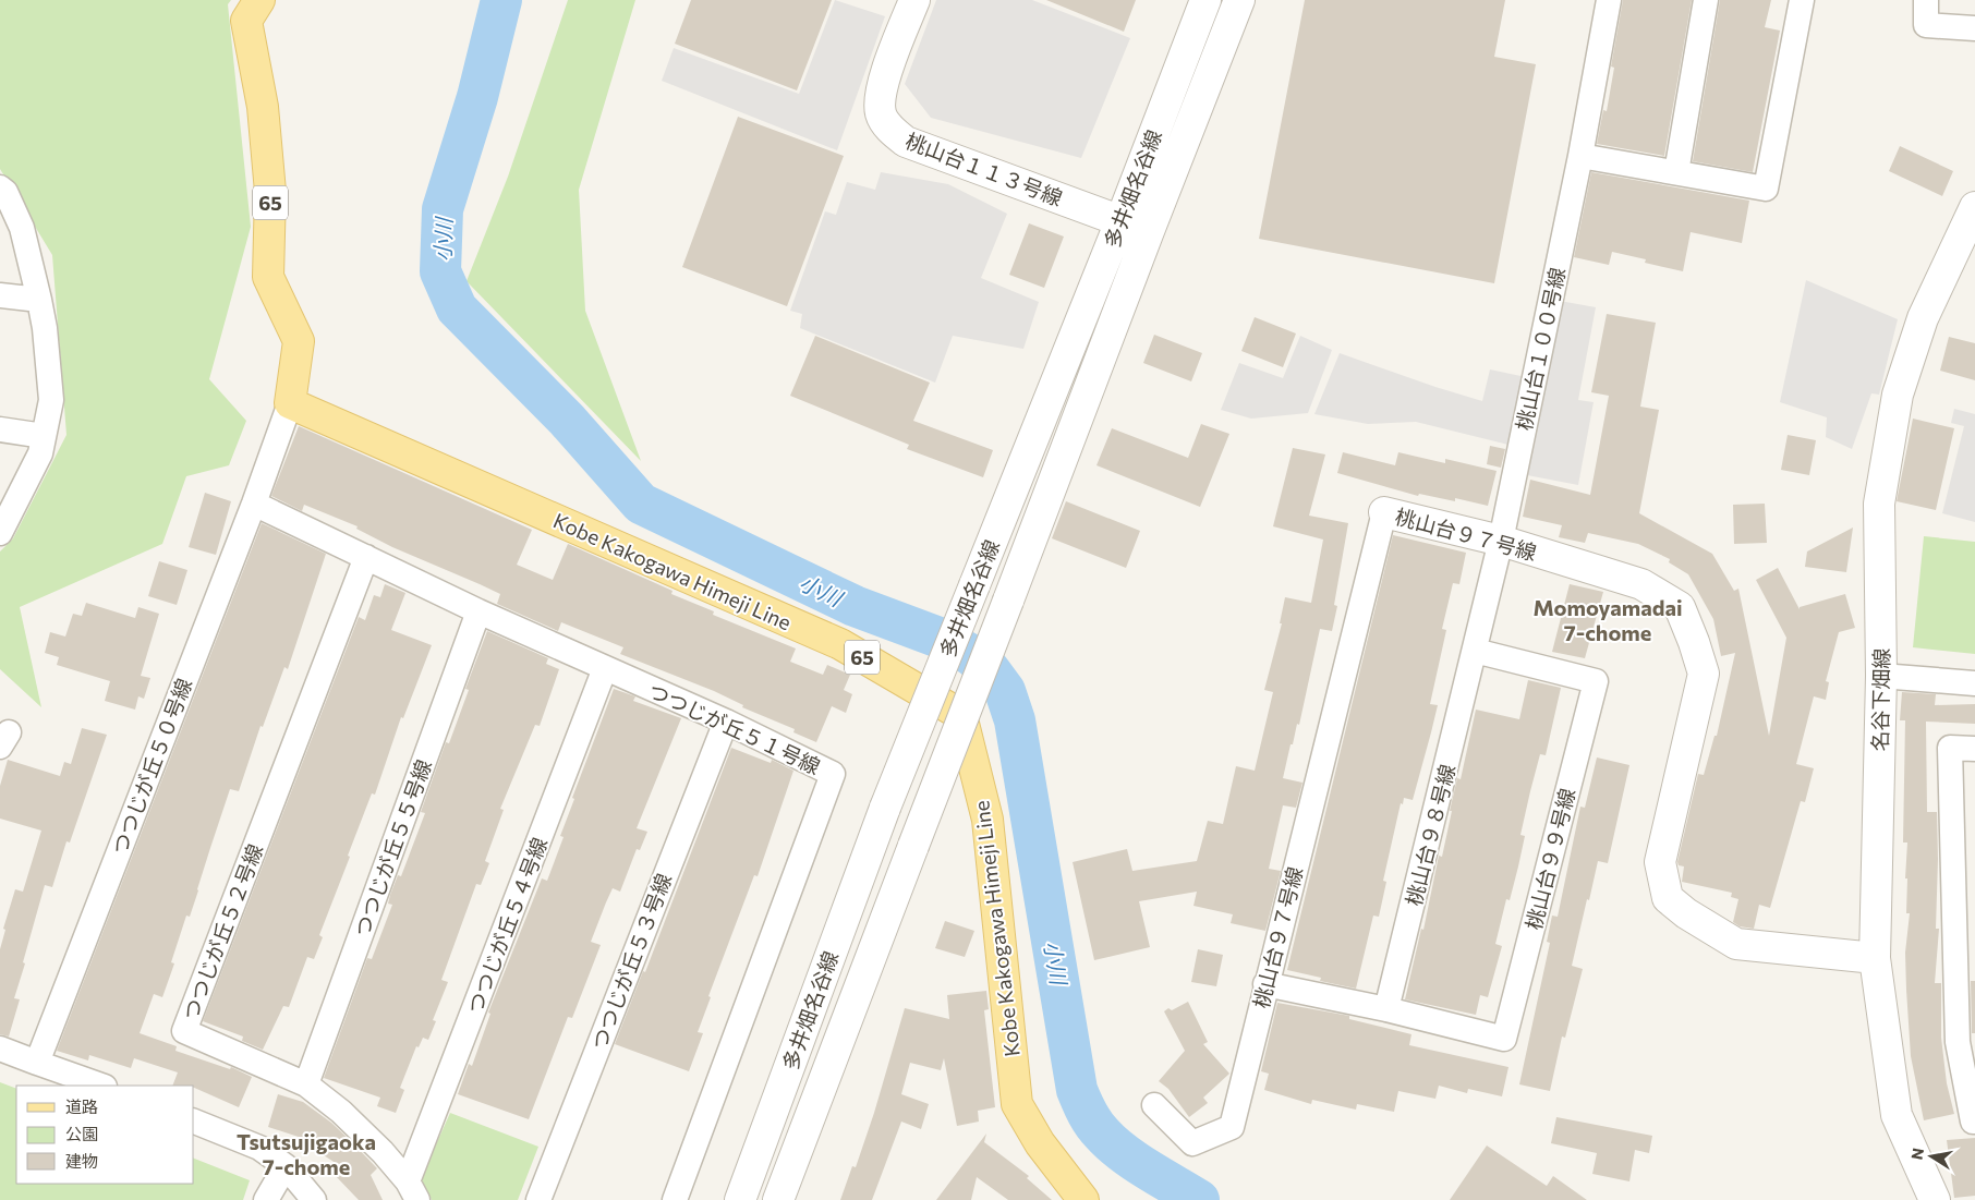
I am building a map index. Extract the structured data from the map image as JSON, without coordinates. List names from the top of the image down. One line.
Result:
{"streets":{"main road":["65","Kobe Kakogawa Himeji Line"],"street":["桃山台１１３号線","多井畑名谷線","桃山台１００号線","桃山台９７号線","名谷下畑線","つつじが丘５１号線","つつじが丘５０号線","桃山台９８号線","つつじが丘５５号線","桃山台９９号線","つつじが丘５４号線","つつじが丘５２号線","つつじが丘５３号線"]},"crossings":[["桃山台１１３号線","多井畑名谷線"],["65","Kobe Kakogawa Himeji Line"],["65","つつじが丘５０号線"],["桃山台１００号線","桃山台９７号線"],["桃山台１００号線","桃山台９８号線"],["桃山台９７号線","名谷下畑線"],["桃山台９７号線","桃山台９８号線"],["Kobe Kakogawa Himeji Line","つつじが丘５０号線"],["つつじが丘５１号線","つつじが丘５０号線"],["つつじが丘５１号線","つつじが丘５５号線"],["つつじが丘５１号線","つつじが丘５４号線"],["つつじが丘５１号線","つつじが丘５２号線"],["つつじが丘５１号線","つつじが丘５３号線"],["桃山台９８号線","桃山台９９号線"],["つつじが丘５５号線","つつじが丘５２号線"],["つつじが丘５４号線","つつじが丘５２号線"]],"districts":["Momoyamadai 7-chome","Tsutsujigaoka 7-chome"],"water":["小川"],"legend":["道路","公園","建物"],"north":"left"}
